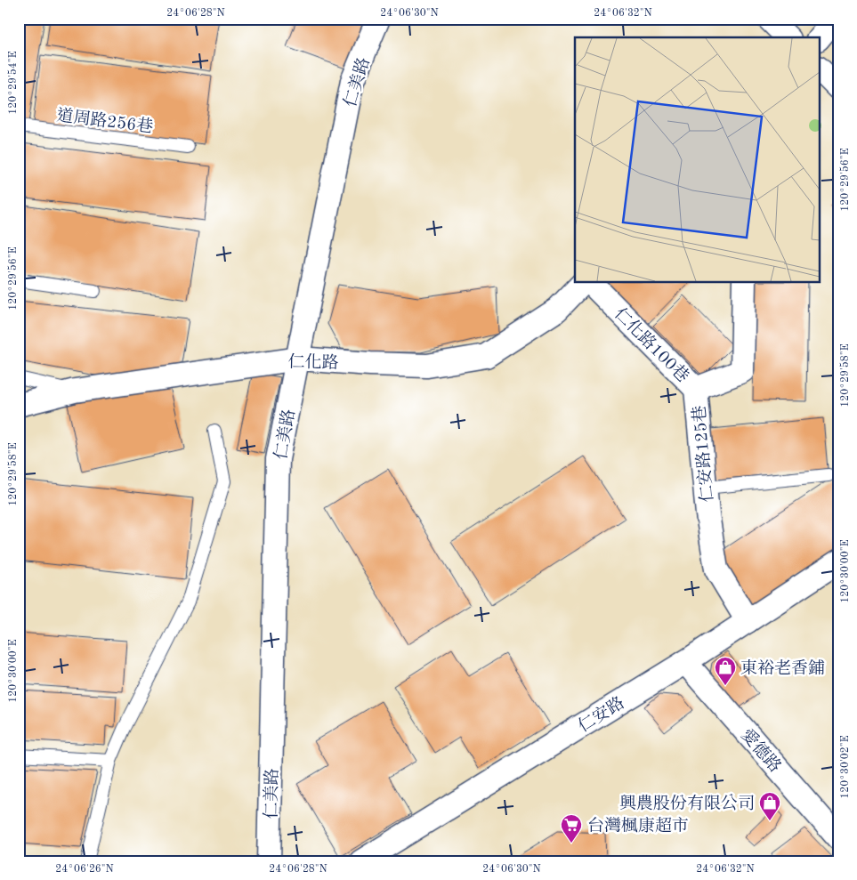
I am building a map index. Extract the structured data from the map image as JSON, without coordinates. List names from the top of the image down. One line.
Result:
{"streets":{"street":["仁美路","仁化路100巷","仁化路","仁安路125巷","仁安路","愛德路"],"lane":["道周路256巷"]},"crossings":[["仁美路","仁化路"],["仁化路100巷","仁安路125巷"],["仁安路125巷","仁安路"],["仁安路","愛德路"]],"places":{"shop":["東裕老香鋪","興農股份有限公司"],"supermarket":["台灣楓康超市"]},"coordinates":["24°06'28\"N","24°06'30\"N","24°06'32\"N","120°29'54\"E","120°29'56\"E","120°29'58\"E","120°30'00\"E","120°30'02\"E","24°06'26\"N"]}
